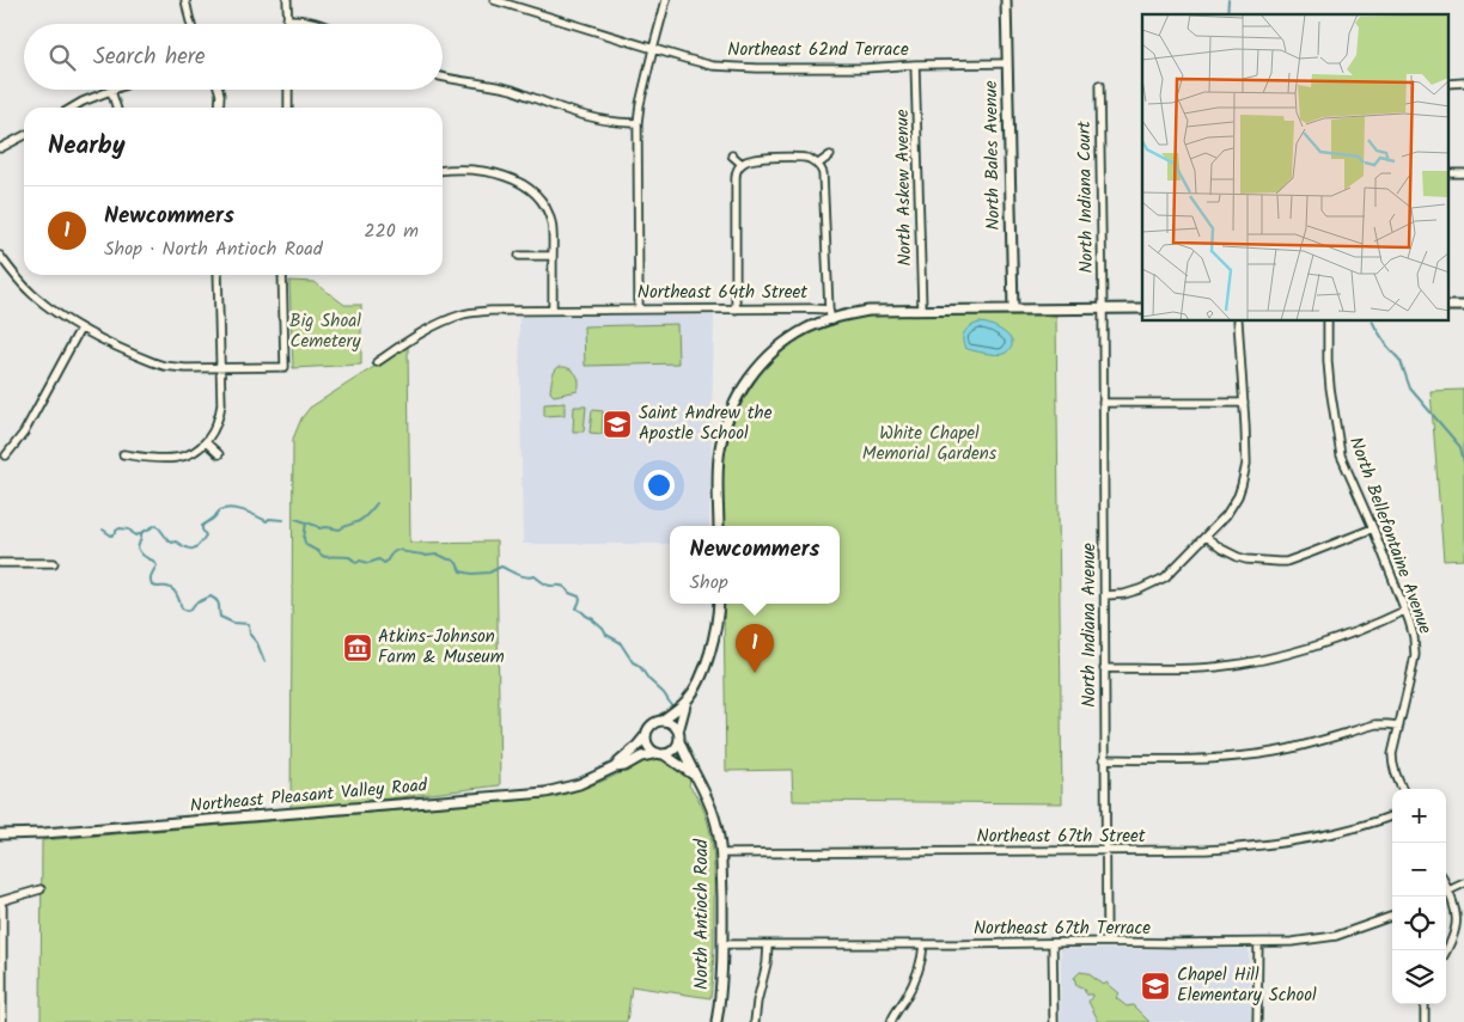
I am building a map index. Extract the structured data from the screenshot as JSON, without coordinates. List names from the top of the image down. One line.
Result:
{"streets":{"street":["Northeast 62nd Terrace","North Bales Avenue","North Askew Avenue","North Indiana Court","Northeast 64th Street","North Bellefontaine Avenue","North Indiana Avenue","Northeast Pleasant Valley Road","Northeast 67th Street","North Antioch Road","Northeast 67th Terrace"]},"crossings":[["Northeast 62nd Terrace","North Bales Avenue"],["Northeast 62nd Terrace","North Askew Avenue"],["North Indiana Court","North Indiana Avenue"],["North Indiana Avenue","Northeast 67th Street"],["North Indiana Avenue","Northeast 67th Terrace"],["Northeast Pleasant Valley Road","North Antioch Road"],["Northeast 67th Street","North Antioch Road"],["North Antioch Road","Northeast 67th Terrace"]],"parks":["Big Shoal Cemetery","White Chapel Memorial Gardens"],"places":{"school or university":["Saint Andrew the Apostle School","Chapel Hill Elementary School"],"museum":["Atkins-Johnson Farm & Museum"]},"page":{"search":"Search here","heading":"Nearby","list":[{"mark":"1","name":"Newcommers","note":"Shop · North Antioch Road","value":"220 m"}],"popup":["Newcommers","Shop"],"pins":"1","map_buttons":["+","−"]}}
